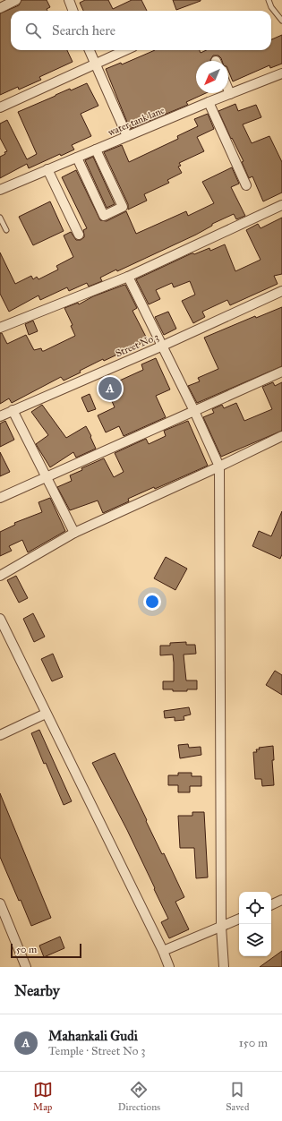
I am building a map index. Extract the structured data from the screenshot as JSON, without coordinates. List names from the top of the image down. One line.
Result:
{"streets":{"street":["water tank lane","Street No 3"]},"scale_bar":"50 m","north":"bottom left","page":{"search":"Search here","pins":"A","scale":"50 m","heading":"Nearby","list":[{"mark":"A","name":"Mahankali Gudi","note":"Temple · Street No 3","value":"150 m"}],"nav":["Map","Directions","Saved"]}}
